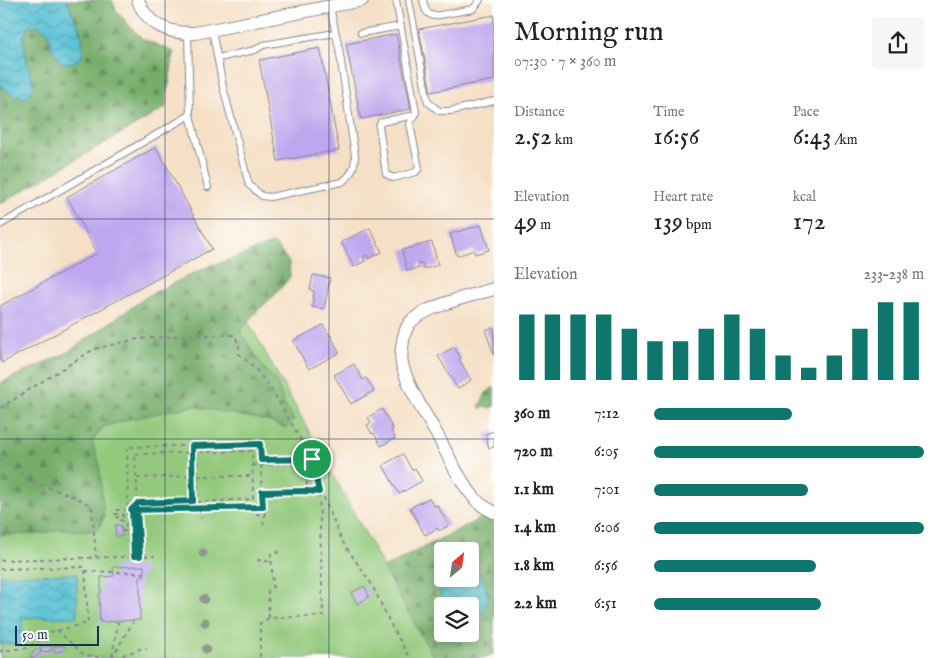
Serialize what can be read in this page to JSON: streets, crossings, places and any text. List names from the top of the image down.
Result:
{
  "scale_bar": "50 m",
  "north": "top right",
  "page": {
    "heading": ["Morning run", "07:30 · 7 × 360 m"],
    "stats": [
      ["Distance", "2.52 km"],
      ["Time", "16:56"],
      ["Pace", "6:43 /km"],
      ["Elevation", "49 m"],
      ["Heart rate", "139 bpm"],
      ["kcal", "172"]
    ],
    "chart": ["Elevation", "233–238 m"],
    "list": [
      {
        "name": "360 m",
        "note": "7:12"
      },
      {
        "name": "720 m",
        "note": "6:05"
      },
      {
        "name": "1.1 km",
        "note": "7:01"
      },
      {
        "name": "1.4 km",
        "note": "6:06"
      },
      {
        "name": "1.8 km",
        "note": "6:56"
      },
      {
        "name": "2.2 km",
        "note": "6:51"
      }
    ],
    "scale": "50 m"
  }
}
